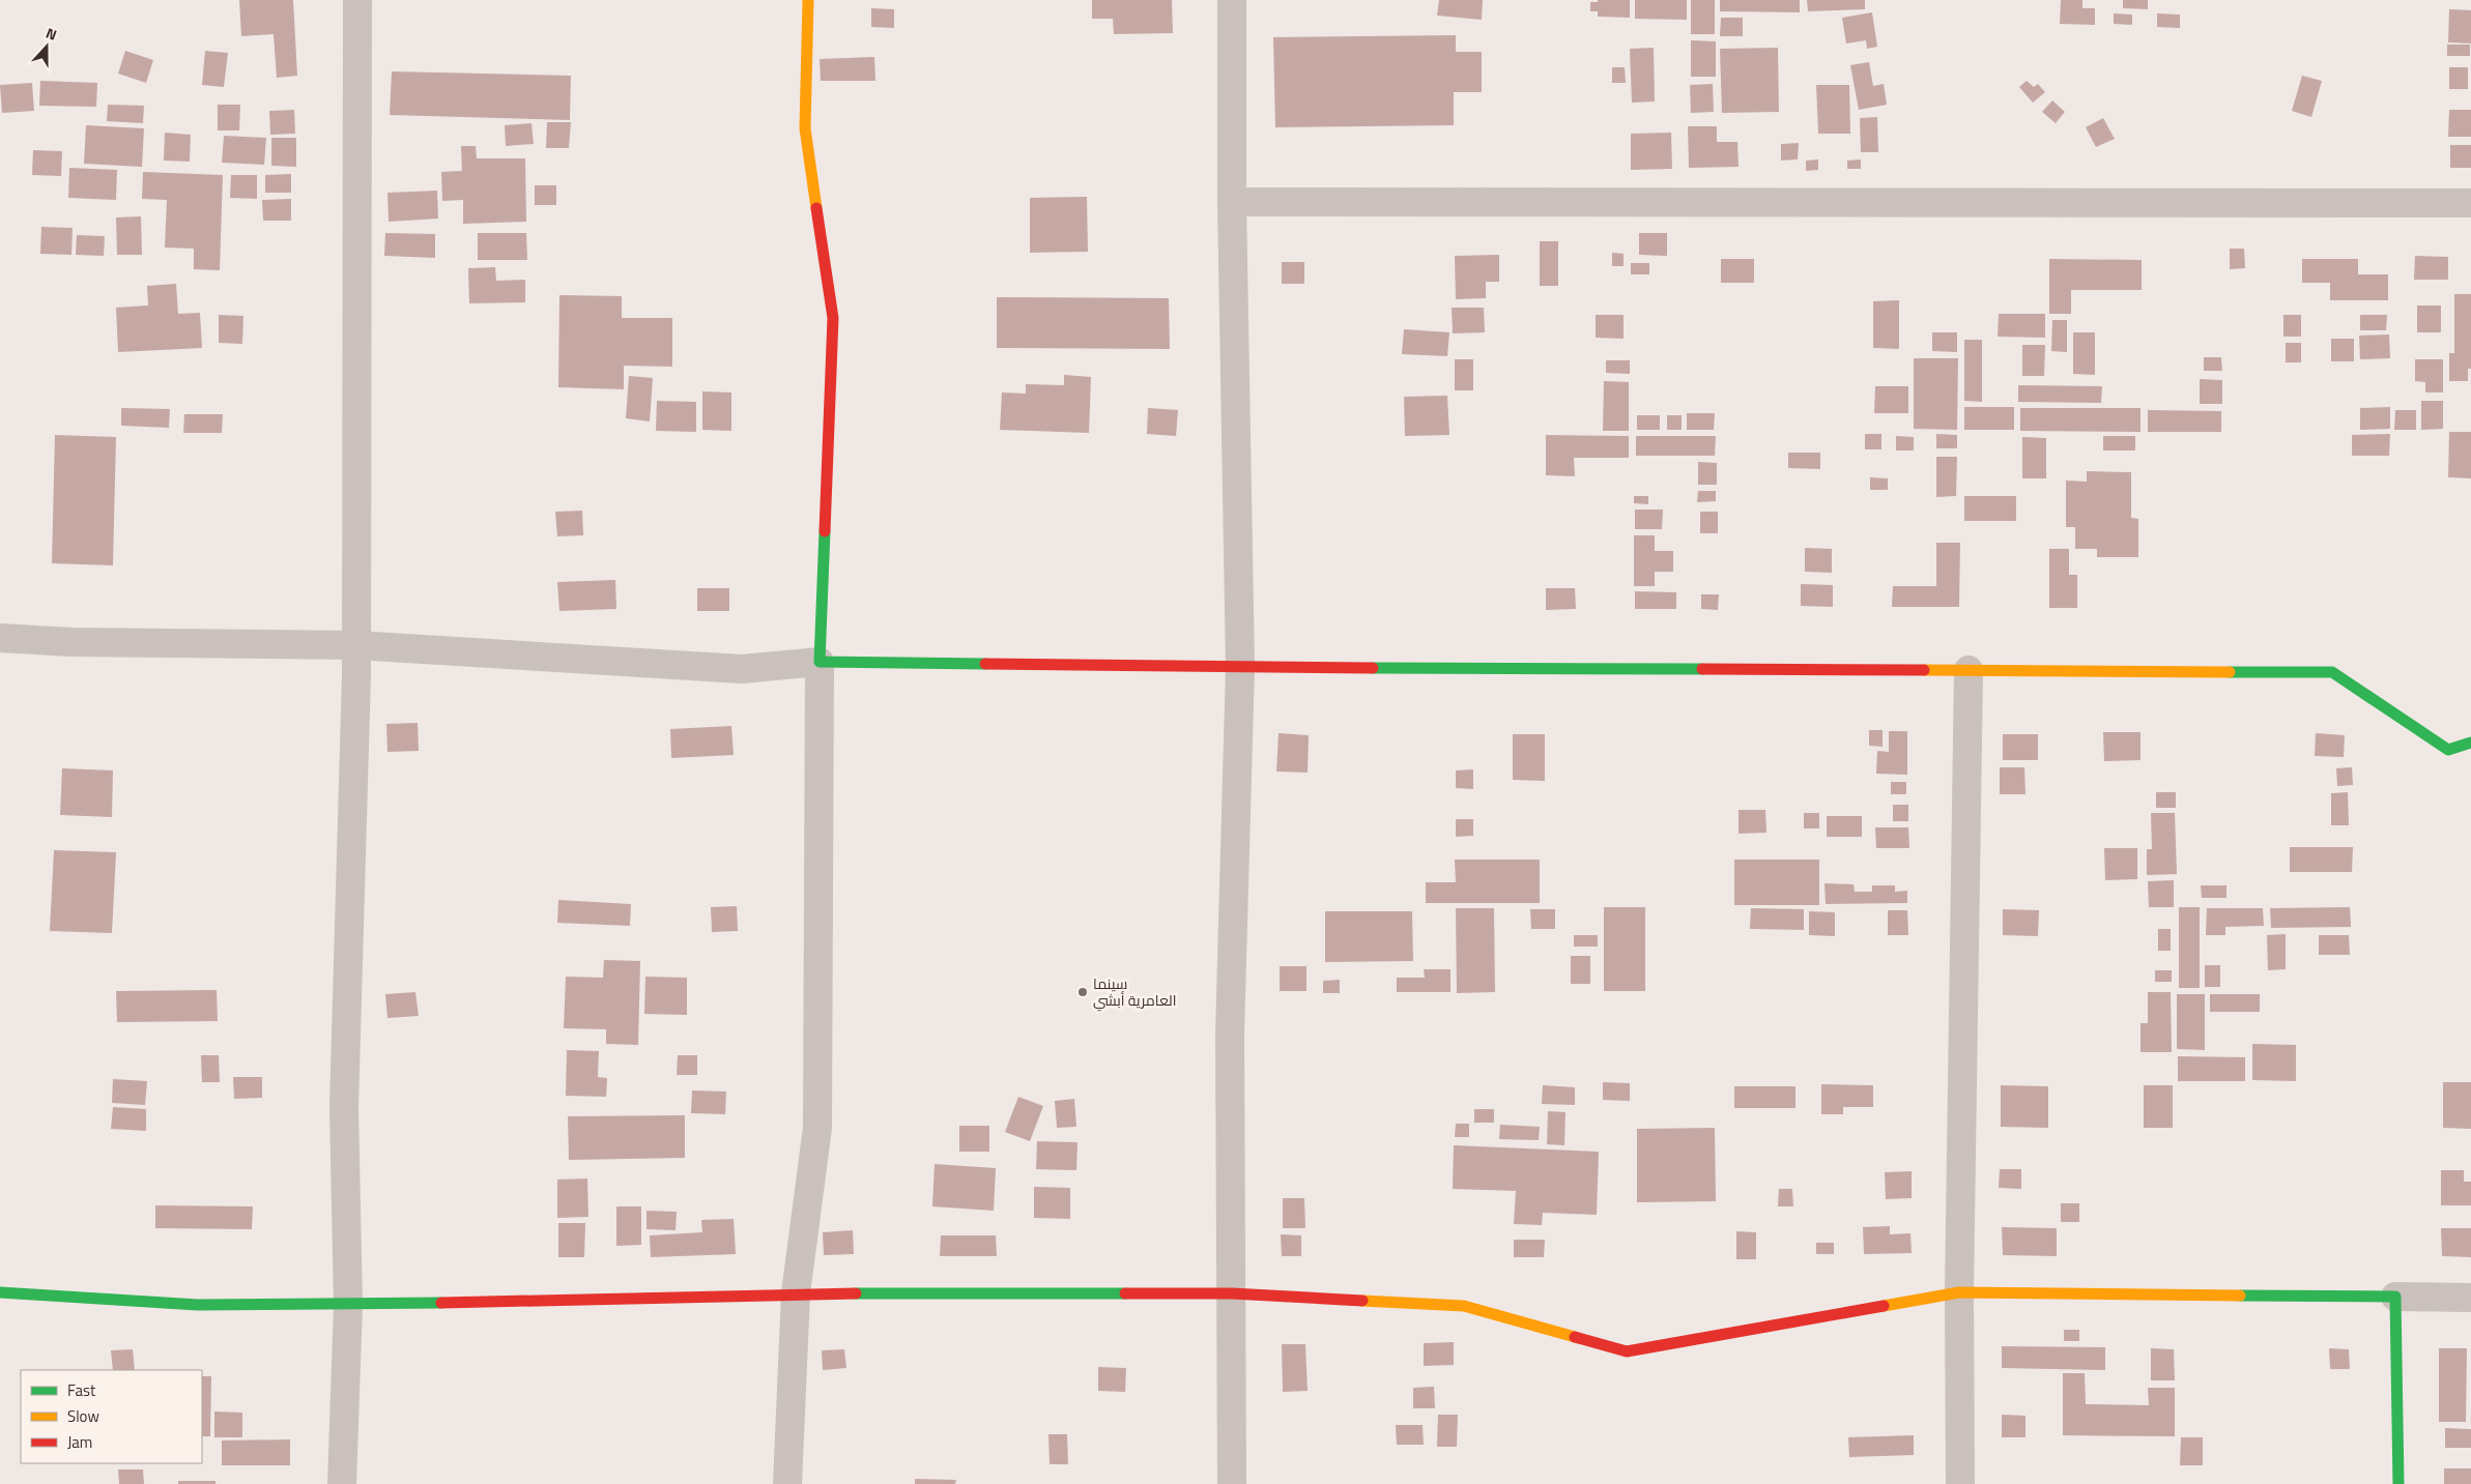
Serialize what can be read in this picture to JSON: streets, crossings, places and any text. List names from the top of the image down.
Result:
{
  "places": ["سينما العامرية أبشي"],
  "legend": ["Fast", "Slow", "Jam"],
  "north": "top"
}
